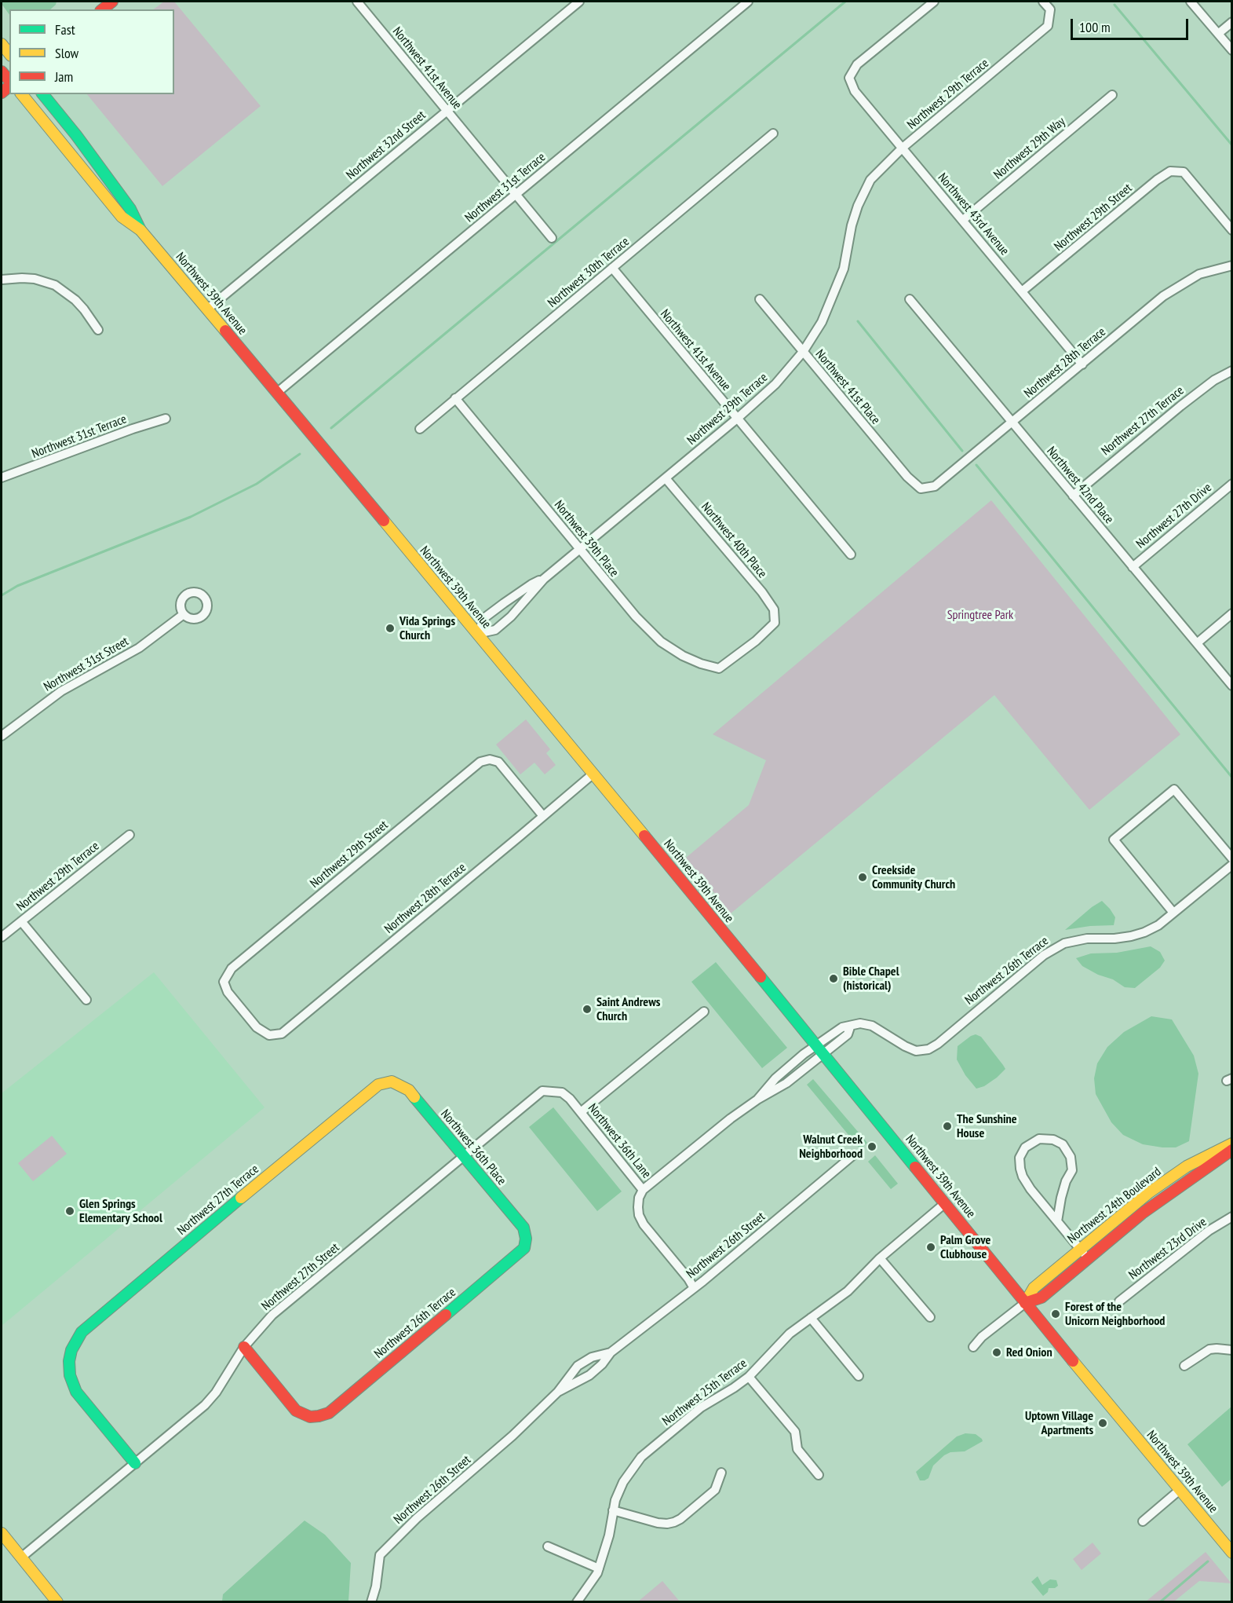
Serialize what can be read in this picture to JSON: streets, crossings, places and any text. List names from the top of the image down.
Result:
{
  "streets": {
    "main road": [
      "Northwest 39th Avenue",
      "Northwest 27th Terrace",
      "Northwest 26th Terrace",
      "Northwest 36th Place",
      "Northwest 24th Boulevard"
    ],
    "street": [
      "Northwest 41st Avenue",
      "Northwest 29th Terrace",
      "Northwest 32nd Street",
      "Northwest 29th Way",
      "Northwest 31st Terrace",
      "Northwest 43rd Avenue",
      "Northwest 29th Street",
      "Northwest 30th Terrace",
      "Northwest 28th Terrace",
      "Northwest 41st Place",
      "Northwest 42nd Place",
      "Northwest 27th Drive",
      "Northwest 39th Place",
      "Northwest 40th Place",
      "Northwest 31st Street",
      "Northwest 36th Lane",
      "Northwest 26th Street",
      "Northwest 23rd Drive",
      "Northwest 27th Street",
      "Northwest 25th Terrace"
    ]
  },
  "crossings": [
    ["Northwest 41st Avenue", "Northwest 29th Terrace"],
    ["Northwest 41st Avenue", "Northwest 32nd Street"],
    ["Northwest 41st Avenue", "Northwest 31st Terrace"],
    ["Northwest 41st Avenue", "Northwest 30th Terrace"],
    ["Northwest 29th Terrace", "Northwest 43rd Avenue"],
    ["Northwest 29th Terrace", "Northwest 39th Avenue"],
    ["Northwest 29th Terrace", "Northwest 41st Place"],
    ["Northwest 29th Terrace", "Northwest 39th Place"],
    ["Northwest 29th Terrace", "Northwest 40th Place"],
    ["Northwest 32nd Street", "Northwest 39th Avenue"],
    ["Northwest 29th Way", "Northwest 43rd Avenue"],
    ["Northwest 31st Terrace", "Northwest 39th Avenue"],
    ["Northwest 43rd Avenue", "Northwest 29th Street"],
    ["Northwest 43rd Avenue", "Northwest 28th Terrace"],
    ["Northwest 29th Street", "Northwest 28th Terrace"],
    ["Northwest 30th Terrace", "Northwest 39th Place"],
    ["Northwest 39th Avenue", "Northwest 28th Terrace"],
    ["Northwest 39th Avenue", "Northwest 26th Terrace"],
    ["Northwest 39th Avenue", "Northwest 24th Boulevard"],
    ["Northwest 39th Avenue", "Northwest 25th Terrace"],
    ["Northwest 28th Terrace", "Northwest 41st Place"],
    ["Northwest 28th Terrace", "Northwest 42nd Place"],
    ["Northwest 27th Terrace", "Northwest 42nd Place"],
    ["Northwest 27th Terrace", "Northwest 36th Place"],
    ["Northwest 27th Terrace", "Northwest 27th Street"],
    ["Northwest 42nd Place", "Northwest 27th Drive"],
    ["Northwest 39th Place", "Northwest 40th Place"],
    ["Northwest 26th Terrace", "Northwest 36th Lane"],
    ["Northwest 26th Terrace", "Northwest 36th Place"],
    ["Northwest 26th Terrace", "Northwest 27th Street"],
    ["Northwest 36th Lane", "Northwest 26th Street"],
    ["Northwest 36th Lane", "Northwest 27th Street"],
    ["Northwest 36th Place", "Northwest 27th Street"]
  ],
  "parks": ["Springtree Park"],
  "places": [
    "Vida Springs Church",
    "Creekside Community Church",
    "Bible Chapel (historical)",
    "Saint Andrews Church",
    "The Sunshine House",
    "Walnut Creek Neighborhood",
    "Glen Springs Elementary School",
    "Palm Grove Clubhouse",
    "Forest of the Unicorn Neighborhood",
    "Red Onion",
    "Uptown Village Apartments"
  ],
  "legend": ["Fast", "Slow", "Jam"],
  "scale_bar": "100 m"
}
